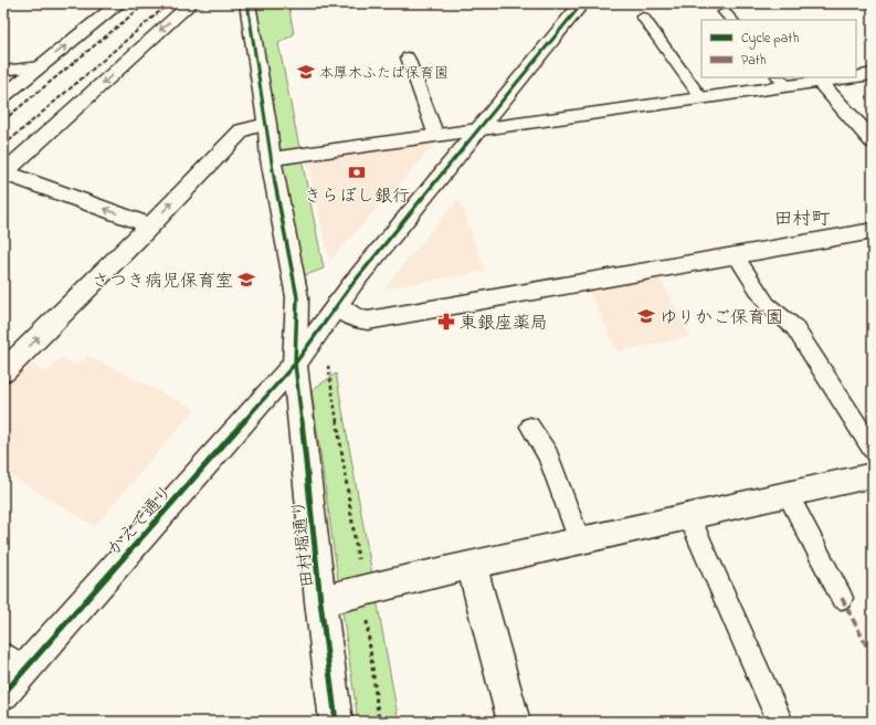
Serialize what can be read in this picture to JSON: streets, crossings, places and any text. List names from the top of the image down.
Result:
{
  "streets": {
    "street": ["かえで通り", "田村堀通り"]
  },
  "crossings": [
    ["かえで通り", "田村堀通り"]
  ],
  "districts": ["田村町"],
  "places": {
    "school or university": ["本厚木ふたば保育園", "さつき病児保育室", "ゆりかご保育園"],
    "bank": ["きらぼし銀行"],
    "pharmacy": ["東銀座薬局"]
  },
  "legend": ["Cycle path", "Path"]
}
